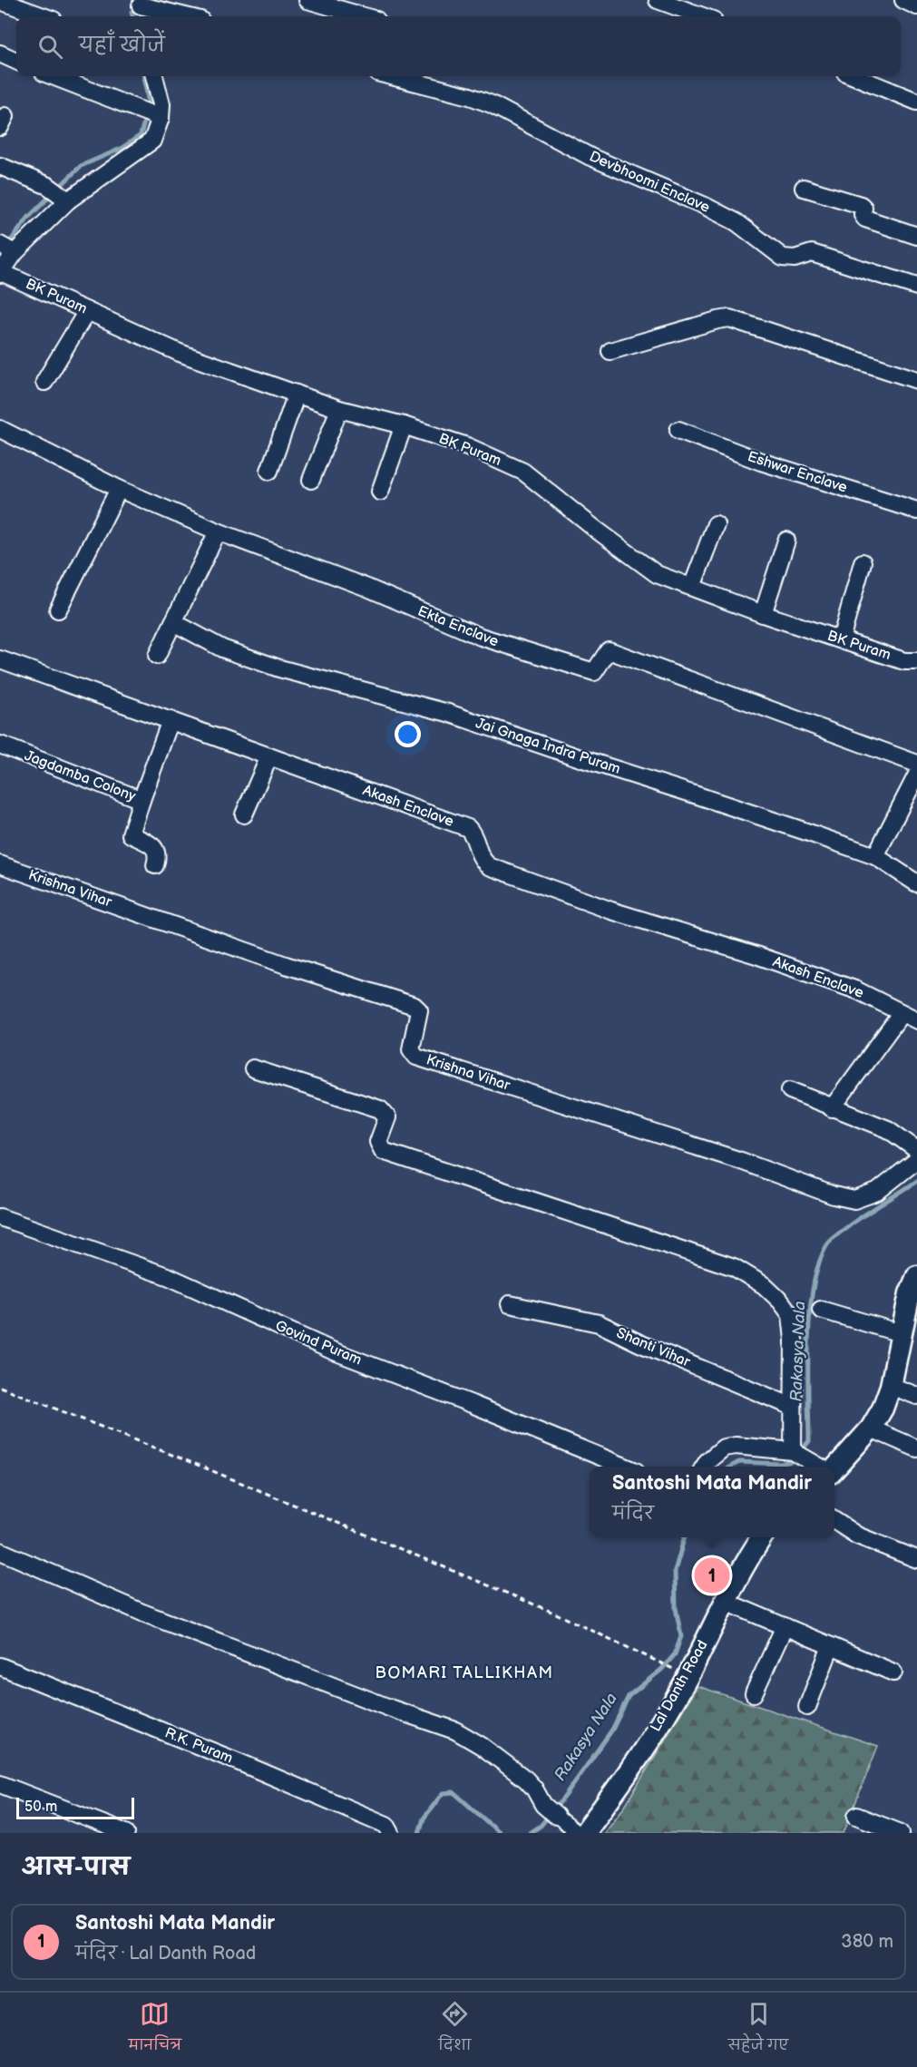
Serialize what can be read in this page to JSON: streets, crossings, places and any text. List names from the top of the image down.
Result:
{
  "streets": {
    "street": [
      "Devbhoomi Enclave",
      "BK Puram",
      "Eshwar Enclave",
      "Ekta Enclave",
      "Jai Gnaga Indra Puram",
      "Jagdamba Colony",
      "Akash Enclave",
      "Krishna Vihar",
      "Govind Puram",
      "Shanti Vihar",
      "Lal Danth Road",
      "R.K. Puram"
    ]
  },
  "crossings": [
    ["Jagdamba Colony", "Akash Enclave"]
  ],
  "districts": ["BOMARI TALLIKHAM"],
  "water": ["Rakasya Nala"],
  "scale_bar": "50 m",
  "page": {
    "search": "यहाँ खोजें",
    "popup": ["Santoshi Mata Mandir", "मंदिर"],
    "pins": "1",
    "scale": "50 m",
    "heading": "आस-पास",
    "list": [
      {
        "mark": "1",
        "name": "Santoshi Mata Mandir",
        "note": "मंदिर · Lal Danth Road",
        "value": "380 m"
      }
    ],
    "nav": ["मानचित्र", "दिशा", "सहेजे गए"]
  }
}
